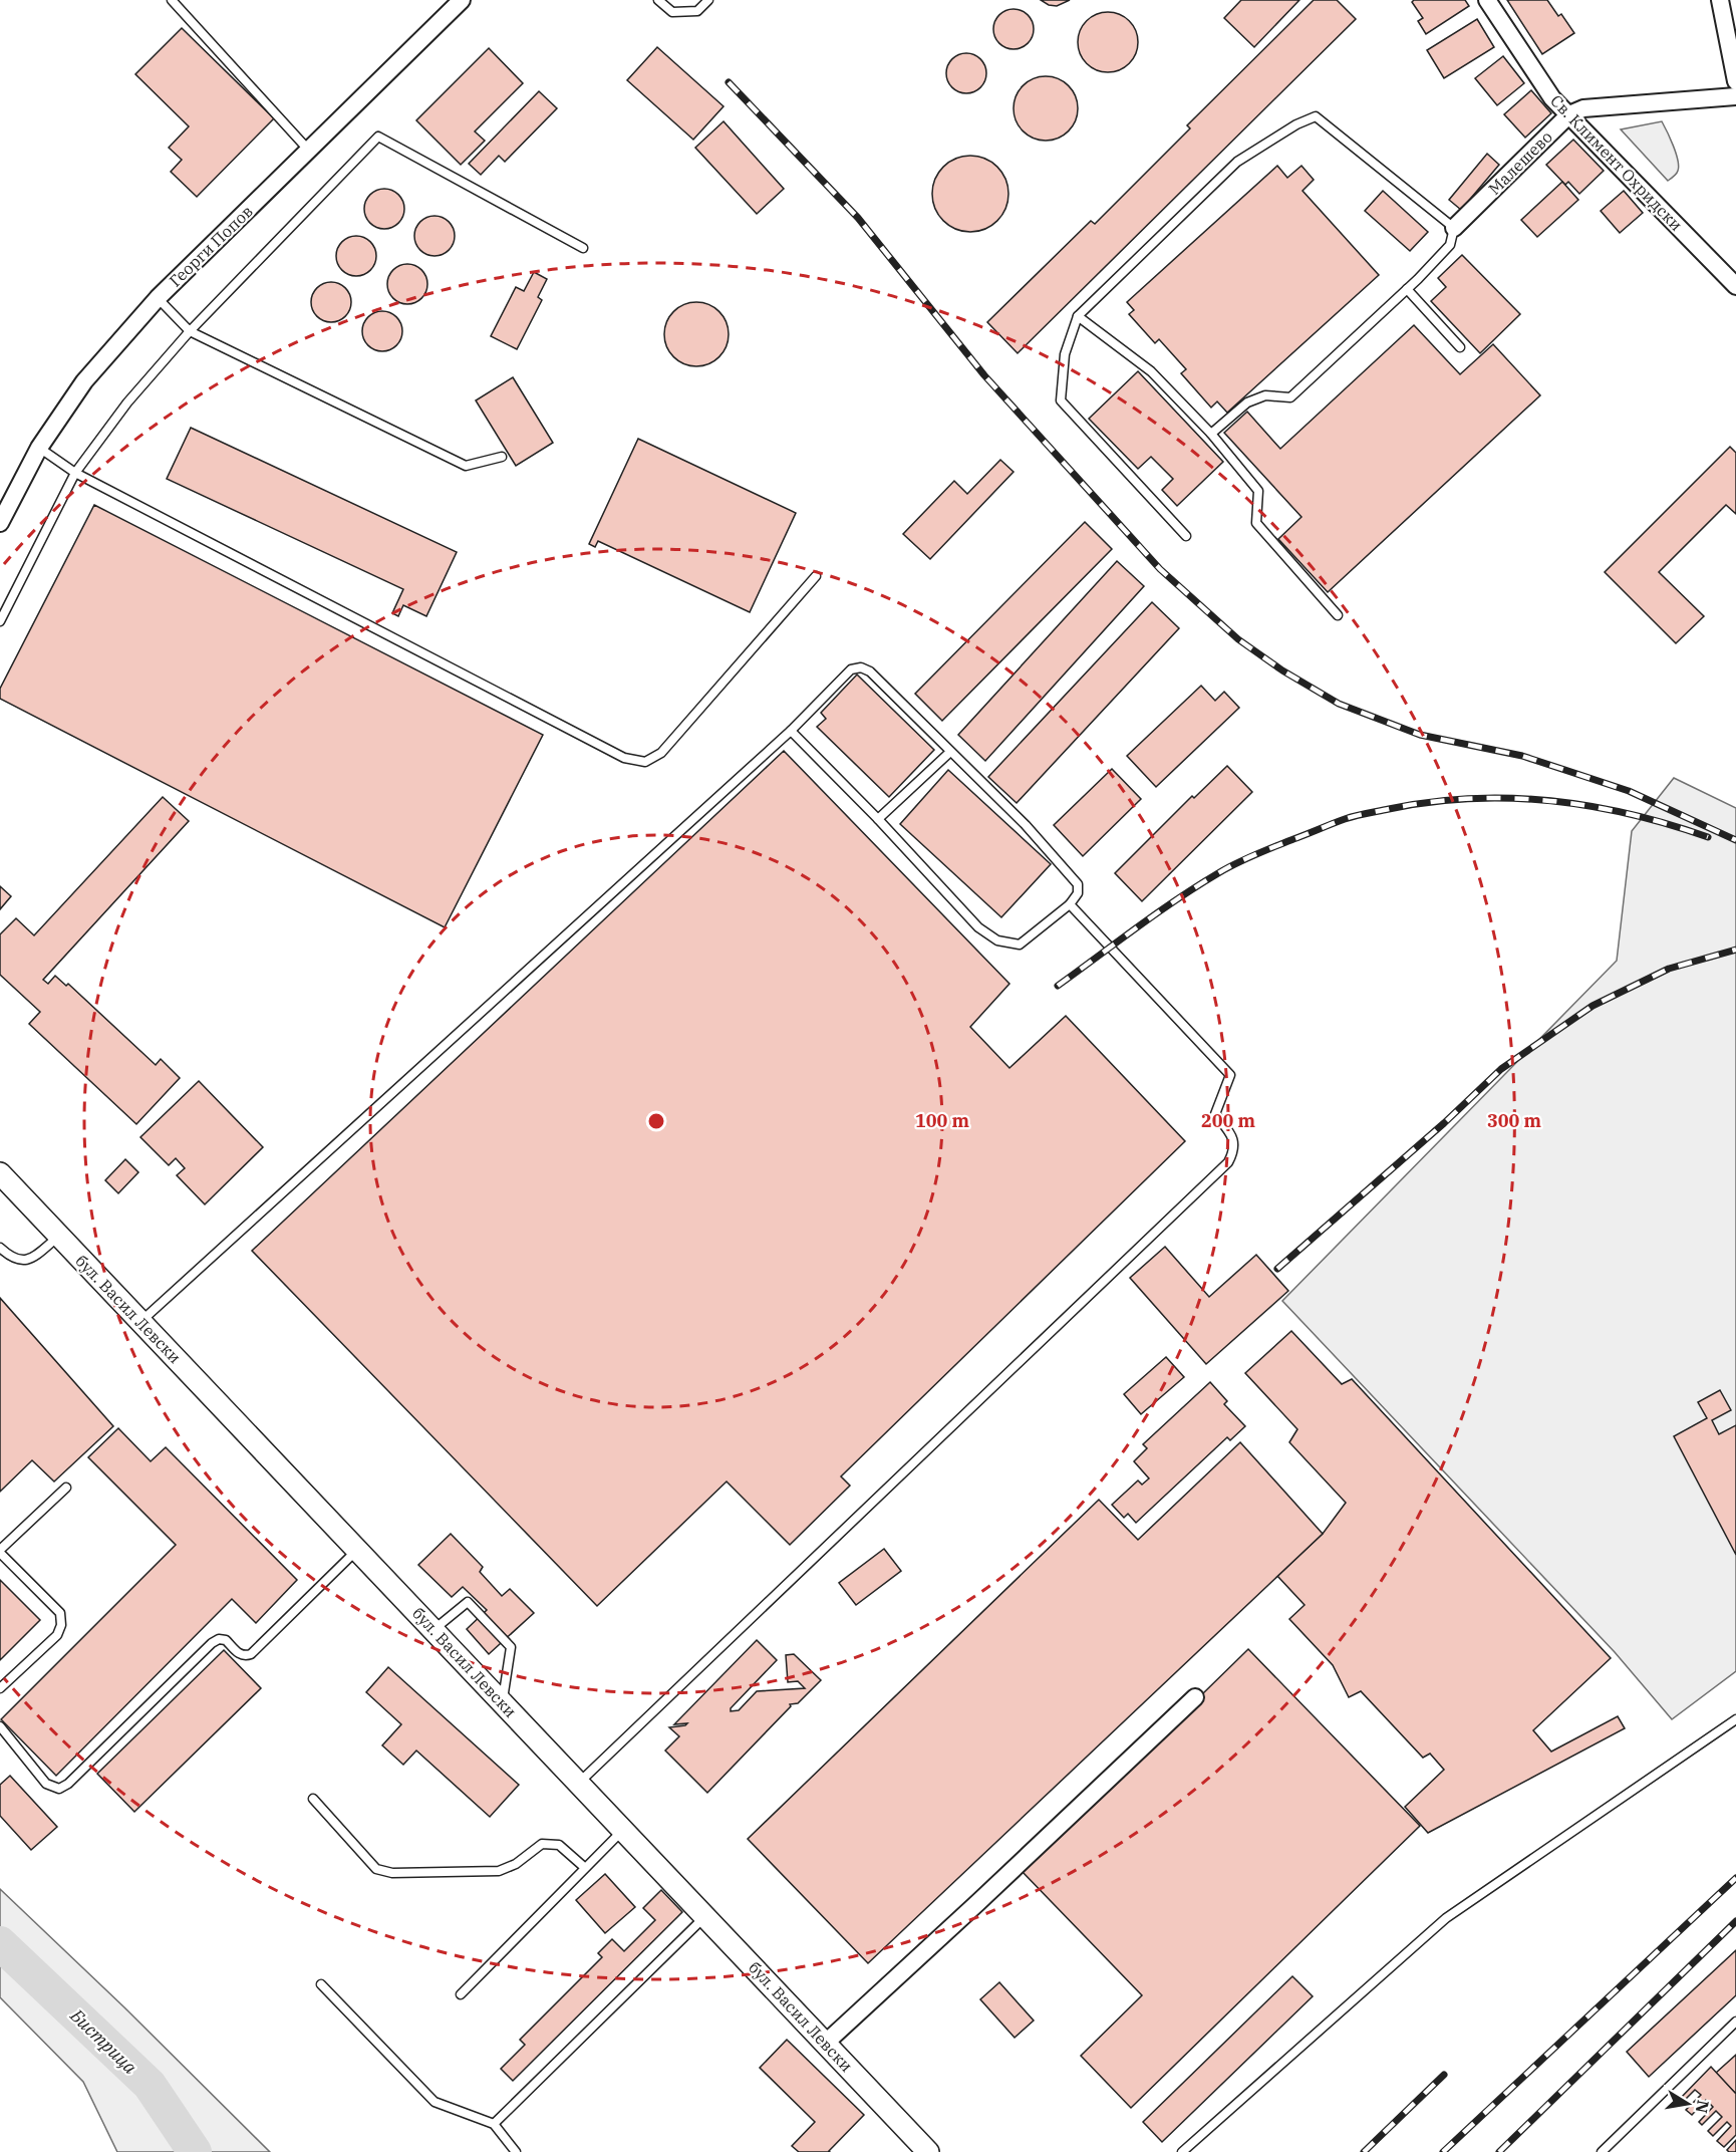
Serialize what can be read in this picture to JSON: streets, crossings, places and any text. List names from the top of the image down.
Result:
{
  "streets": {
    "street": [
      "Малешево",
      "Св. Климент Охридски",
      "Георги Попов",
      "бул. Васил Левски"
    ]
  },
  "crossings": [
    ["Малешево", "Св. Климент Охридски"]
  ],
  "water": ["Бистрица"],
  "north": "right",
  "rings": ["100 m", "200 m", "300 m"]
}
